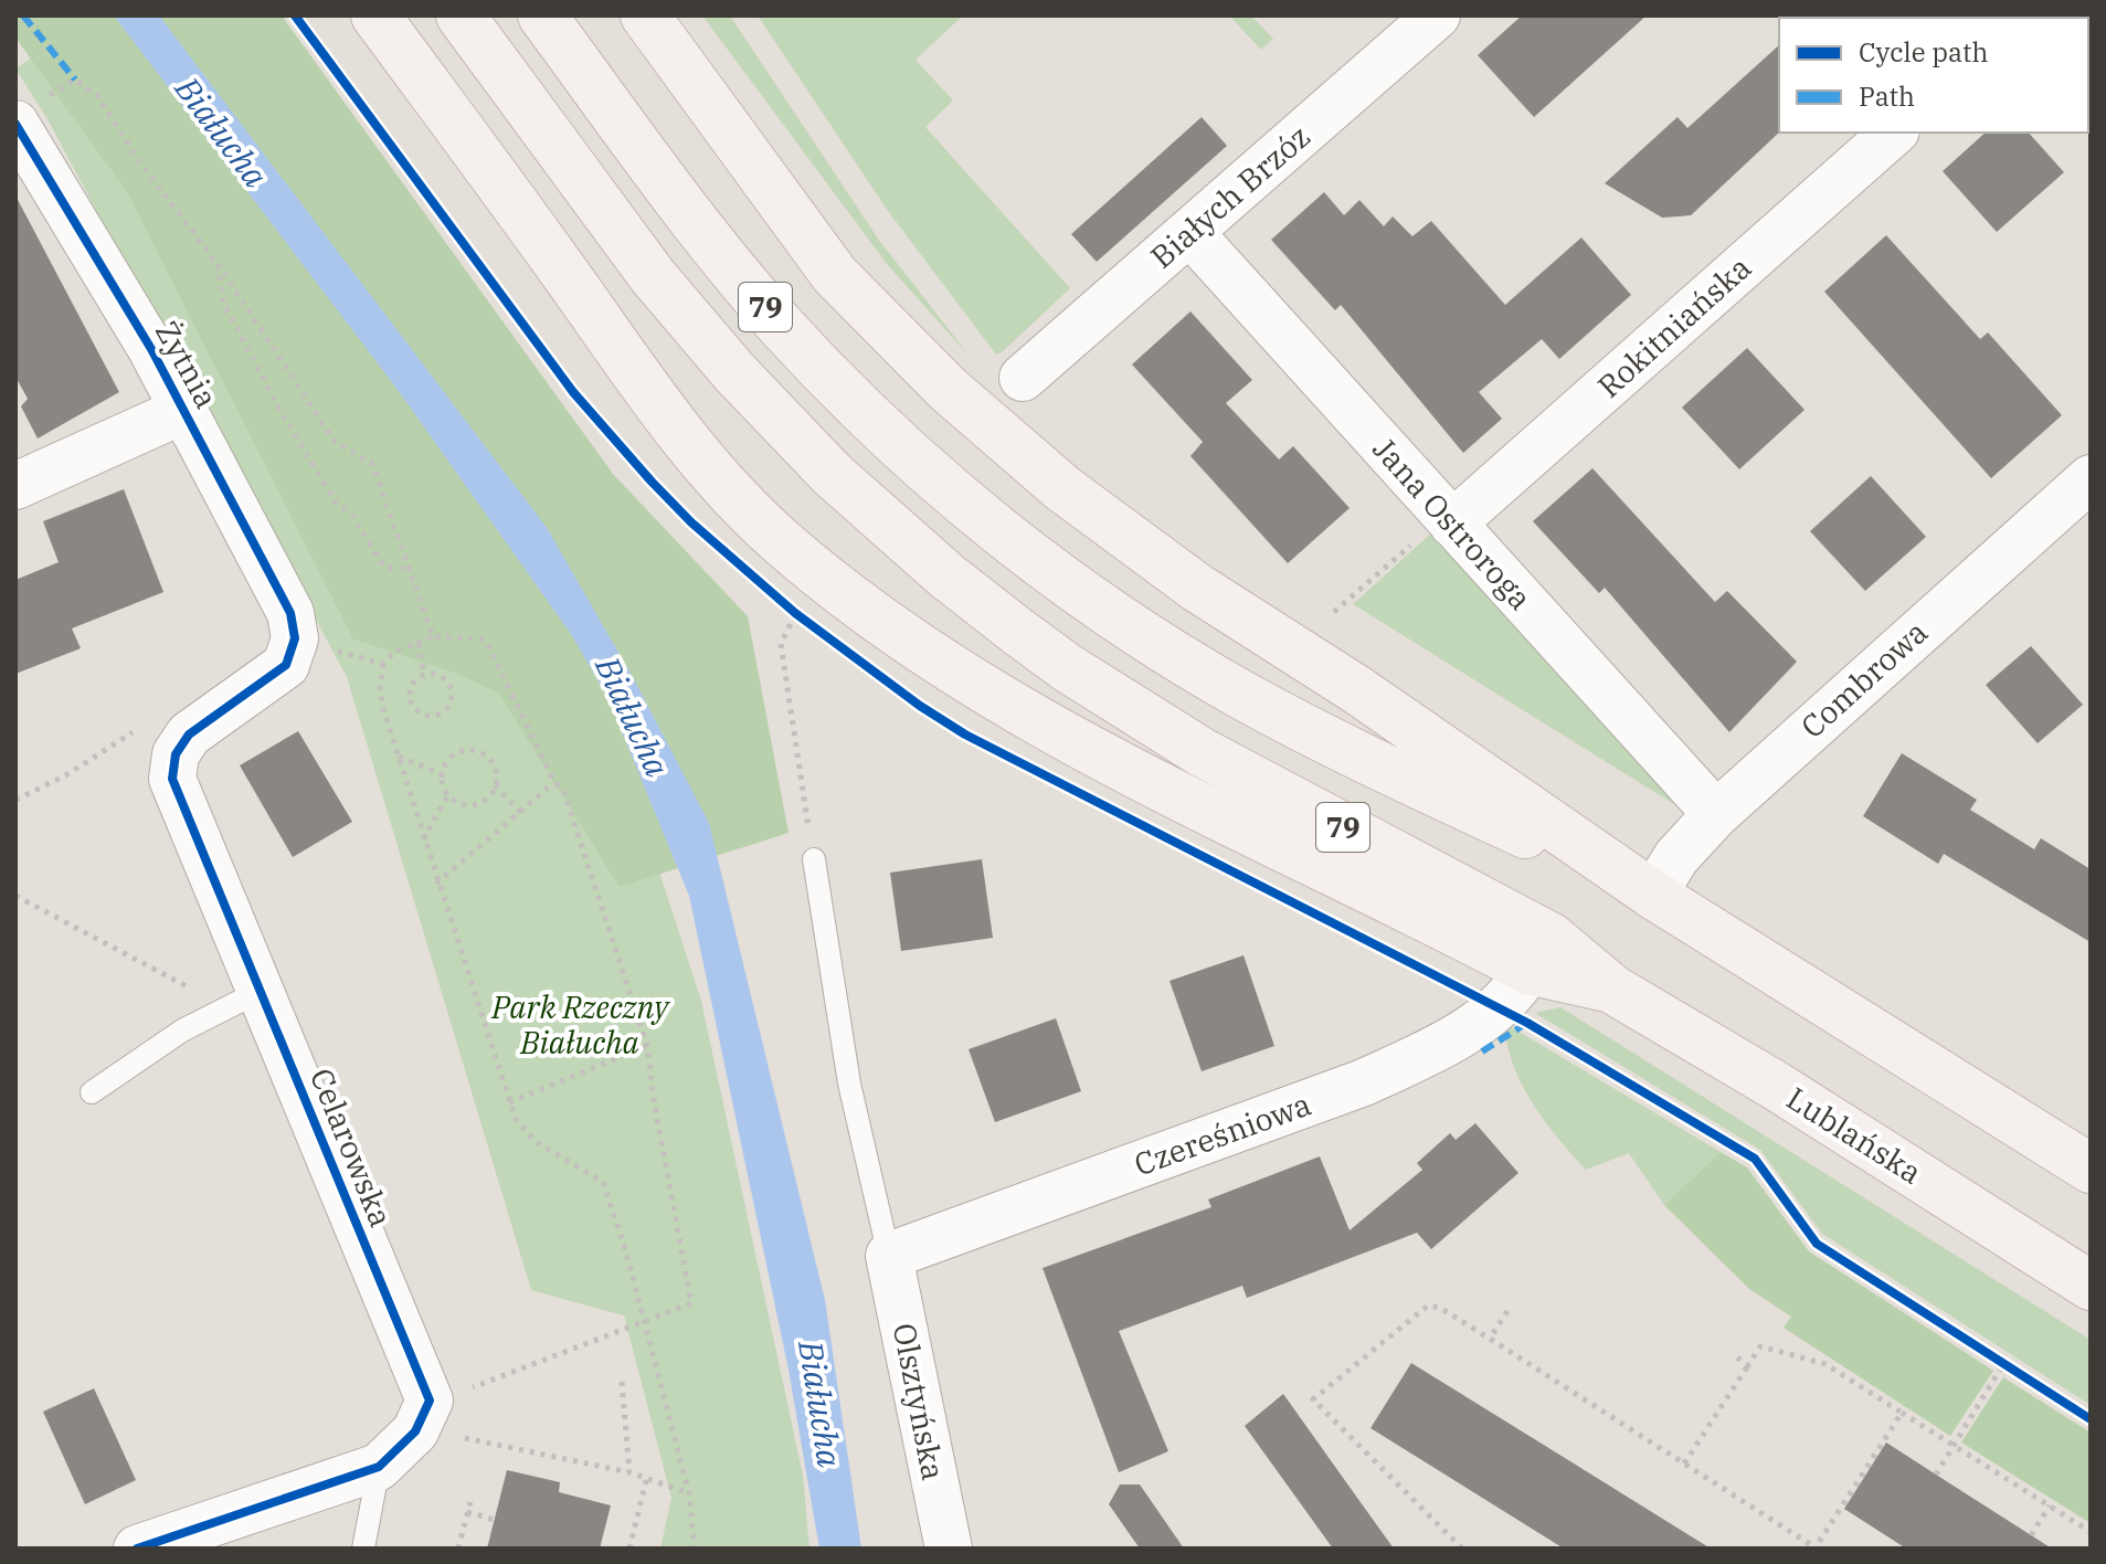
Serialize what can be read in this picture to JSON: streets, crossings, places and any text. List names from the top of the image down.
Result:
{
  "streets": {
    "main road": ["79", "Lublańska"],
    "street": [
      "Białych Brzóz",
      "Rokitniańska",
      "Żytnia",
      "Jana Ostroroga",
      "Combrowa",
      "Czereśniowa",
      "Celarowska",
      "Olsztyńska"
    ]
  },
  "crossings": [
    ["Białych Brzóz", "Jana Ostroroga"],
    ["79", "Combrowa"],
    ["79", "Lublańska"],
    ["Rokitniańska", "Jana Ostroroga"],
    ["Żytnia", "Celarowska"],
    ["Jana Ostroroga", "Combrowa"],
    ["Czereśniowa", "Olsztyńska"]
  ],
  "water": ["Białucha"],
  "parks": ["Park Rzeczny Białucha"],
  "legend": ["Cycle path", "Path"]
}
